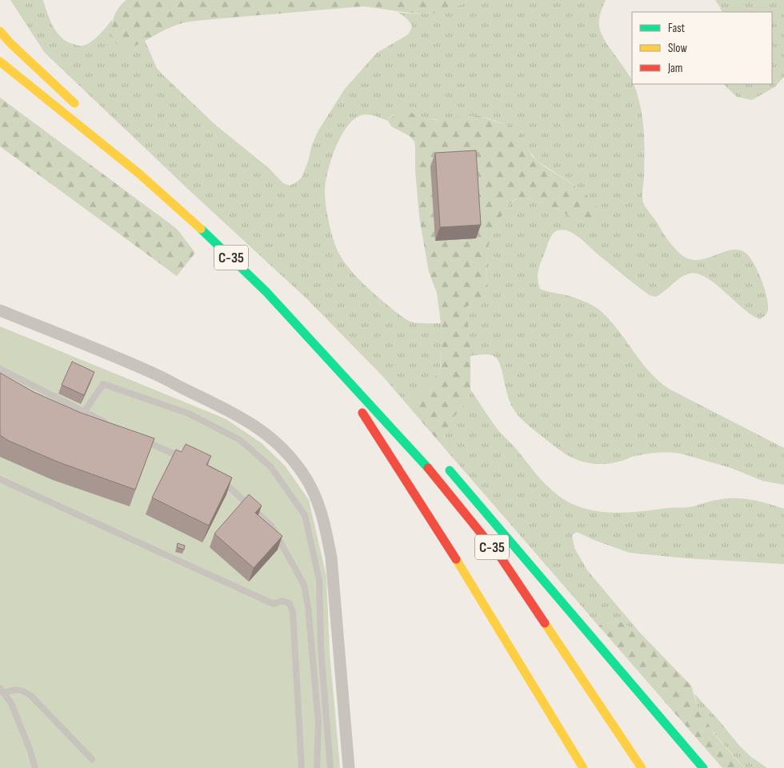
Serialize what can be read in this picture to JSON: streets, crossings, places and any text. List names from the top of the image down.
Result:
{
  "streets": {
    "highway": ["C-35"]
  },
  "legend": ["Fast", "Slow", "Jam"]
}
